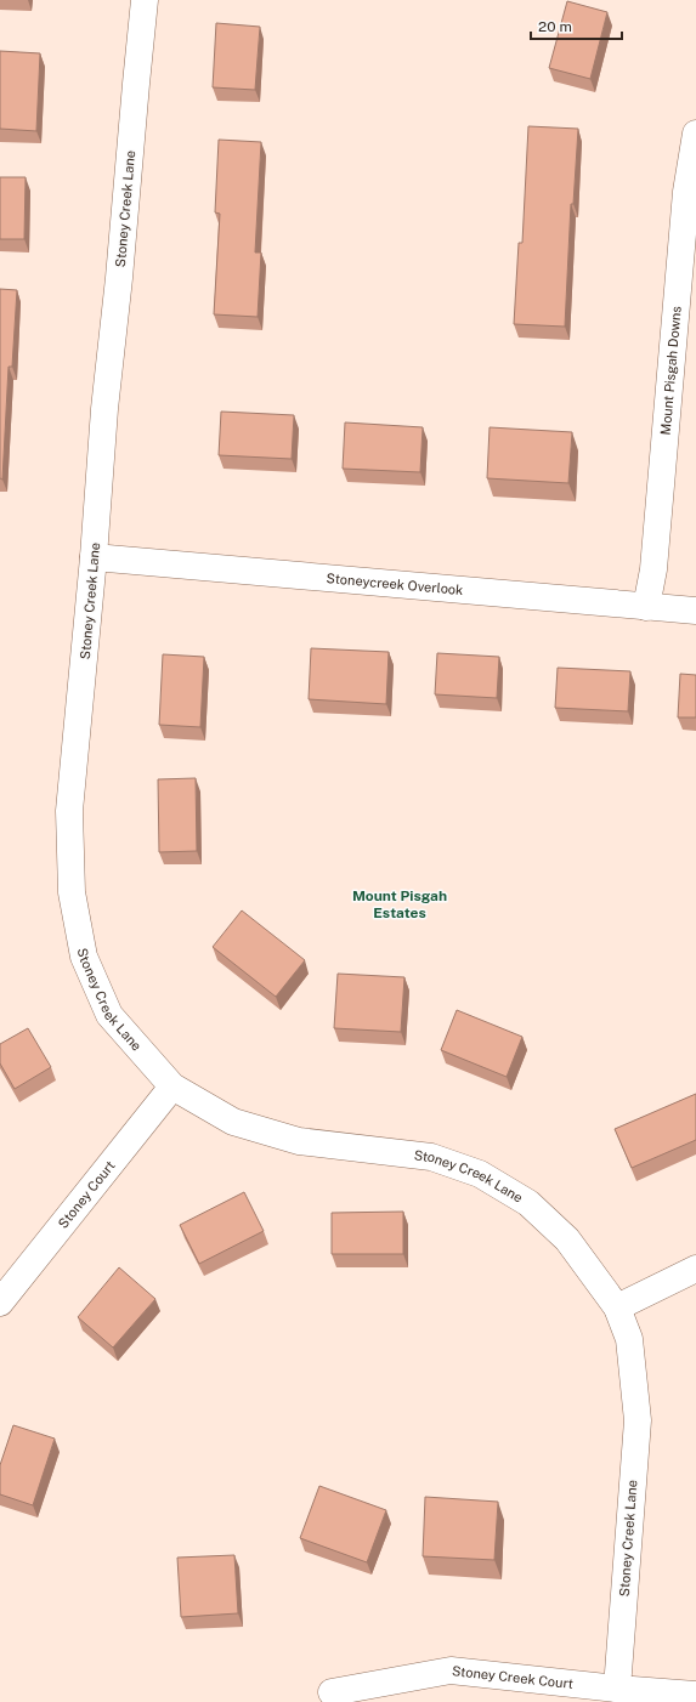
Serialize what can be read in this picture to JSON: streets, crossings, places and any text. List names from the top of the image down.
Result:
{
  "streets": {
    "street": [
      "Stoney Creek Lane",
      "Mount Pisgah Downs",
      "Stoneycreek Overlook",
      "Stoney Court",
      "Stoney Creek Court"
    ]
  },
  "crossings": [
    ["Stoney Creek Lane", "Stoneycreek Overlook"],
    ["Stoney Creek Lane", "Stoney Court"],
    ["Stoney Creek Lane", "Stoney Creek Court"],
    ["Mount Pisgah Downs", "Stoneycreek Overlook"]
  ],
  "districts": ["Mount Pisgah Estates"],
  "scale_bar": "20 m"
}
